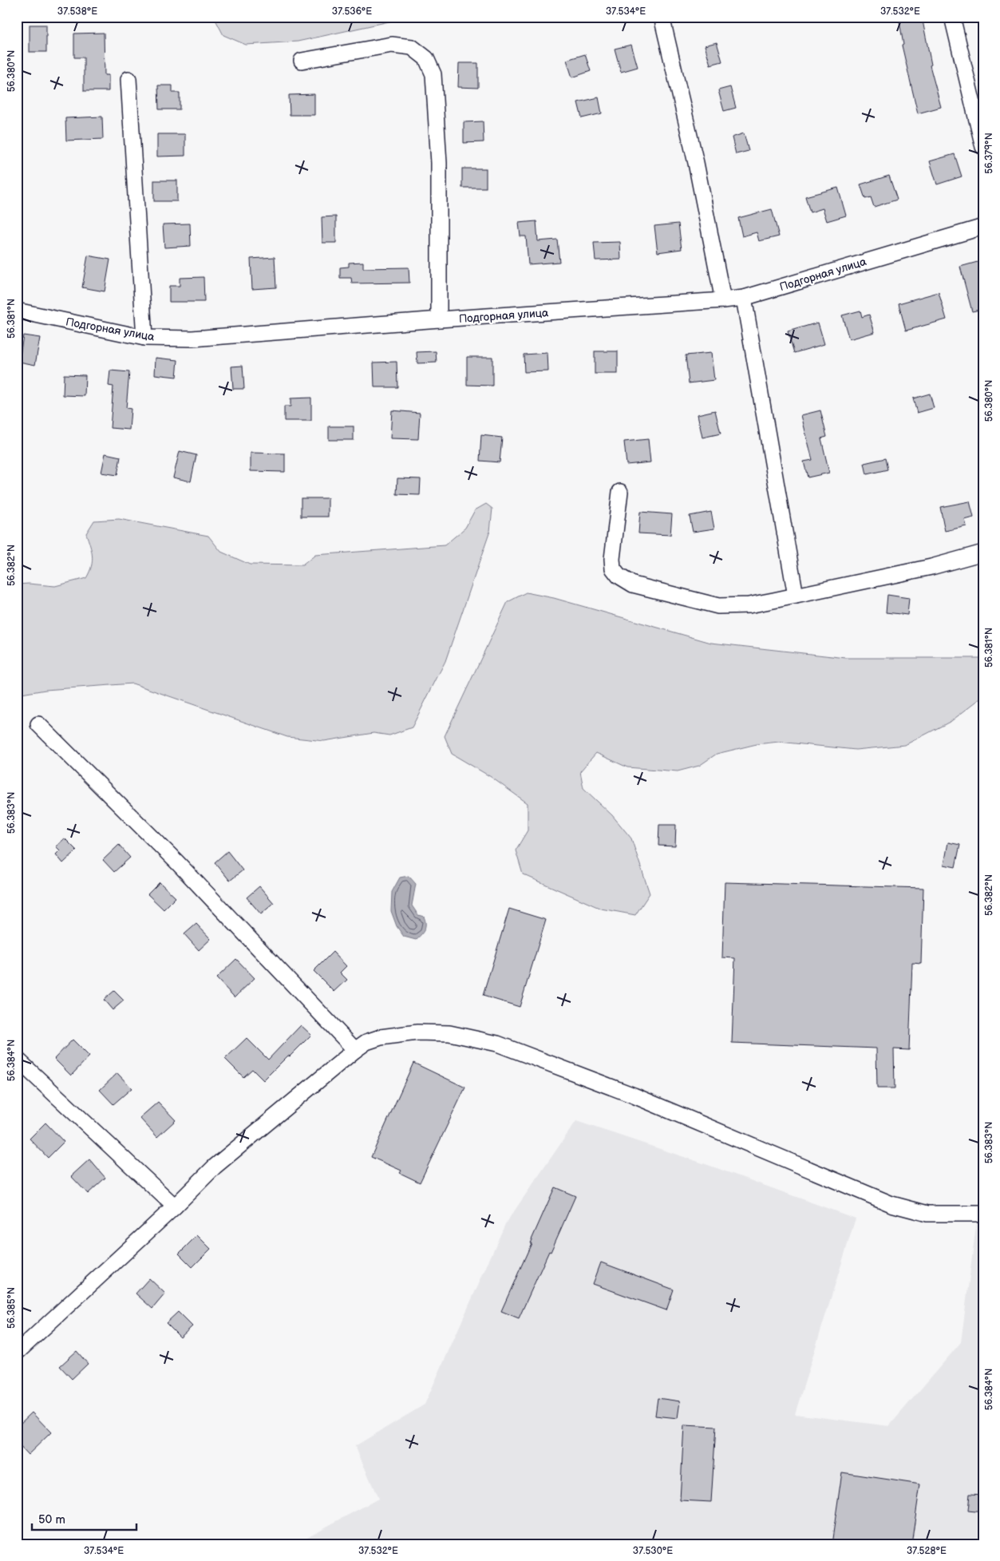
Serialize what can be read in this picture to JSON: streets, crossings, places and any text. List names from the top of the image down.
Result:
{
  "streets": {
    "street": ["Подгорная улица"]
  },
  "scale_bar": "50 m",
  "coordinates": [
    "37.538°E",
    "37.536°E",
    "37.534°E",
    "37.532°E",
    "56.380°N",
    "56.379°N",
    "56.381°N",
    "56.382°N",
    "56.383°N",
    "56.384°N",
    "56.385°N",
    "37.530°E",
    "37.528°E"
  ]
}
